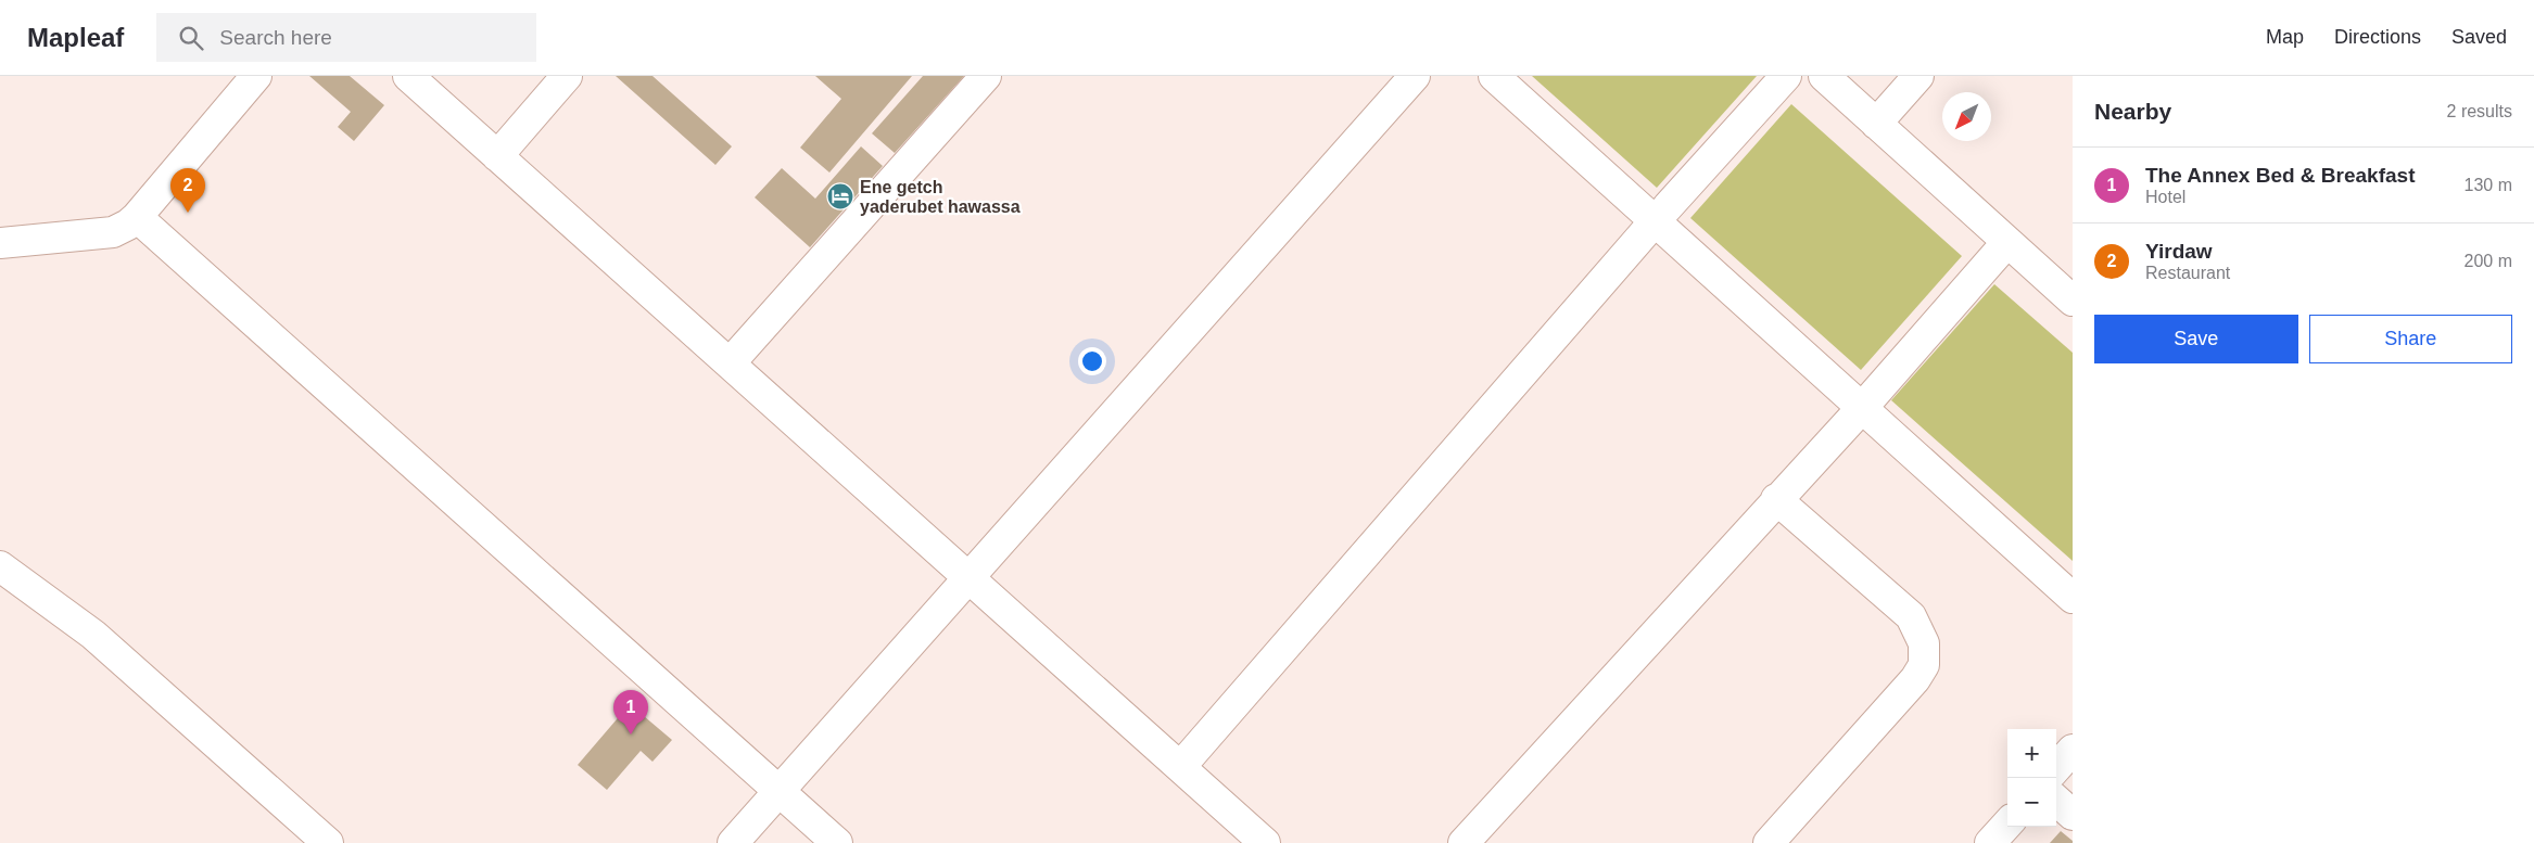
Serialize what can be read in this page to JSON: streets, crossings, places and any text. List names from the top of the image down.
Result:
{
  "places": {
    "hotel": ["Ene getch yaderubet hawassa"]
  },
  "north": "bottom left",
  "page": {
    "header": "Mapleaf",
    "search": "Search here",
    "nav": ["Map", "Directions", "Saved"],
    "heading": ["Nearby", "2 results"],
    "list": [
      {
        "mark": "1",
        "name": "The Annex Bed & Breakfast",
        "note": "Hotel",
        "value": "130 m"
      },
      {
        "mark": "2",
        "name": "Yirdaw",
        "note": "Restaurant",
        "value": "200 m"
      }
    ],
    "pins": ["2", "1"],
    "buttons": ["Save", "Share"],
    "map_buttons": ["+", "−"]
  }
}
